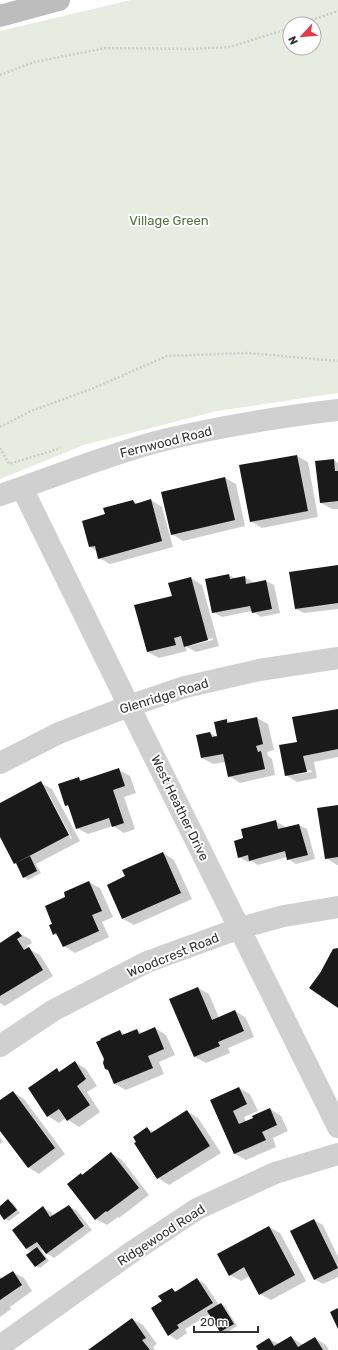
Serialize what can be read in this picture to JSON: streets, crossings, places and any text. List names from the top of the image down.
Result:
{
  "streets": {
    "street": [
      "Fernwood Road",
      "Glenridge Road",
      "West Heather Drive",
      "Woodcrest Road",
      "Ridgewood Road"
    ]
  },
  "crossings": [
    ["Fernwood Road", "West Heather Drive"],
    ["Glenridge Road", "West Heather Drive"],
    ["West Heather Drive", "Woodcrest Road"]
  ],
  "parks": ["Village Green"],
  "scale_bar": "20 m",
  "north": "bottom left"
}
